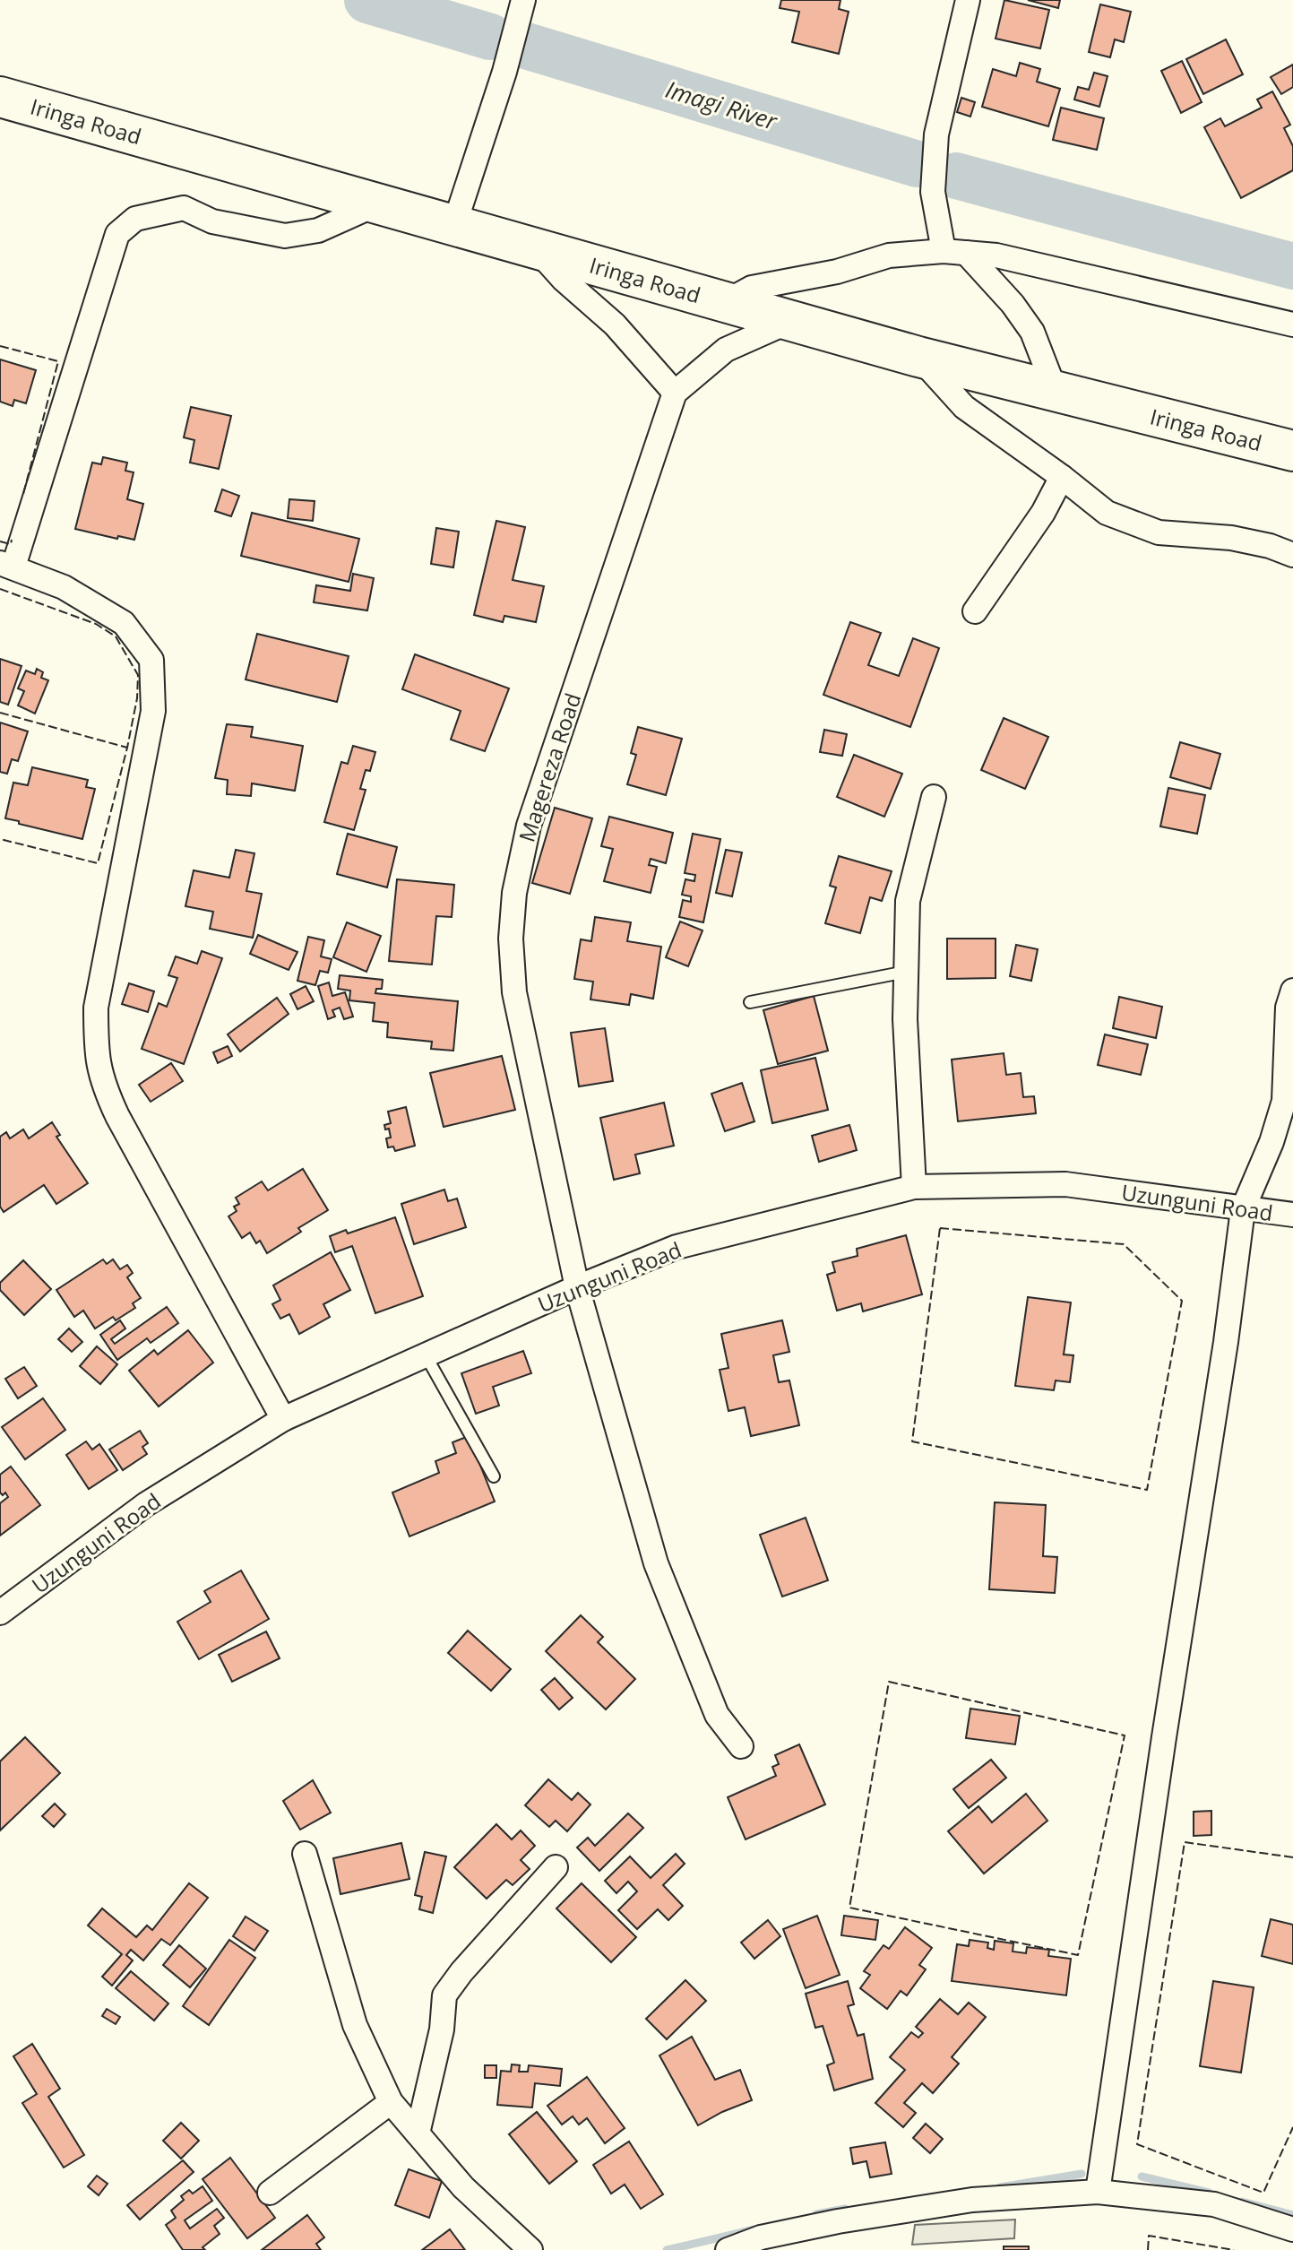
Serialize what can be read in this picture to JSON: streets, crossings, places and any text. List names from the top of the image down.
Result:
{
  "streets": {
    "highway": ["Iringa Road"],
    "street": ["Magereza Road", "Uzunguni Road"]
  },
  "crossings": [
    ["Magereza Road", "Uzunguni Road"]
  ],
  "water": ["Imagi River"]
}
